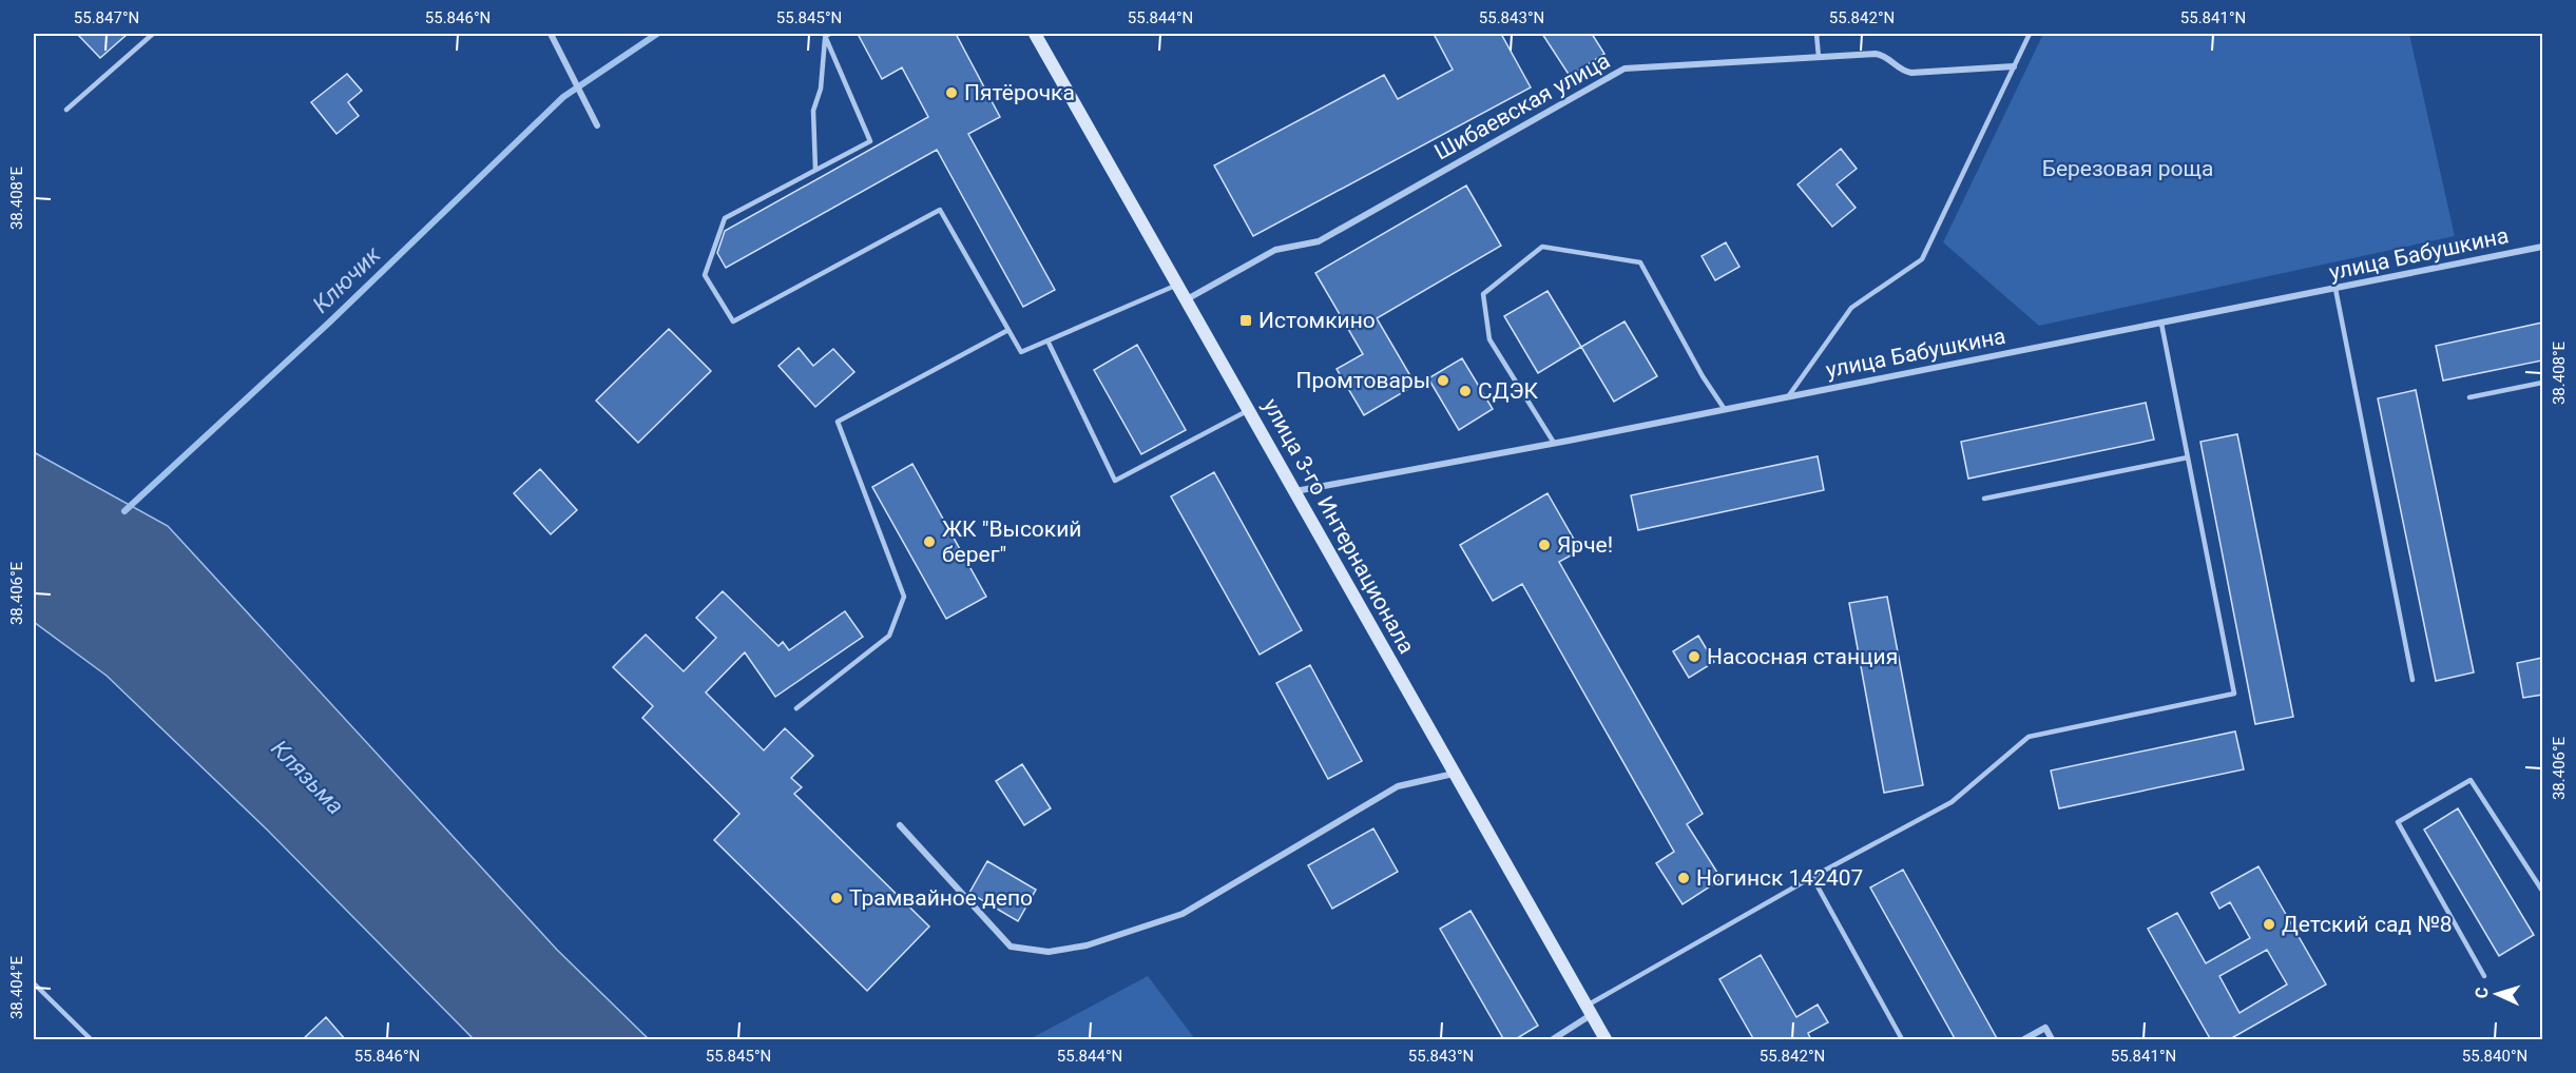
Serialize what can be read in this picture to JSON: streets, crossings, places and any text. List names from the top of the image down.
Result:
{
  "streets": {
    "main road": ["улица 3-го Интернационала"],
    "street": ["Шибаевская улица", "улица Бабушкина"]
  },
  "crossings": [
    ["Шибаевская улица", "улица 3-го Интернационала"],
    ["улица Бабушкина", "улица 3-го Интернационала"]
  ],
  "water": ["Ключик", "Клязьма"],
  "parks": ["Березовая роща"],
  "places": {
    "other": [
      "Пятёрочка",
      "Промтовары",
      "СДЭК",
      "ЖК \"Высокий берег\"",
      "Ярче!",
      "Насосная станция",
      "Ногинск 142407",
      "Трамвайное депо",
      "Детский сад №8"
    ],
    "transit": ["Истомкино"]
  },
  "north": "left",
  "coordinates": [
    "55.847°N",
    "55.846°N",
    "55.845°N",
    "55.844°N",
    "55.843°N",
    "55.842°N",
    "55.841°N",
    "38.408°E",
    "38.406°E",
    "38.404°E",
    "55.840°N"
  ]
}
